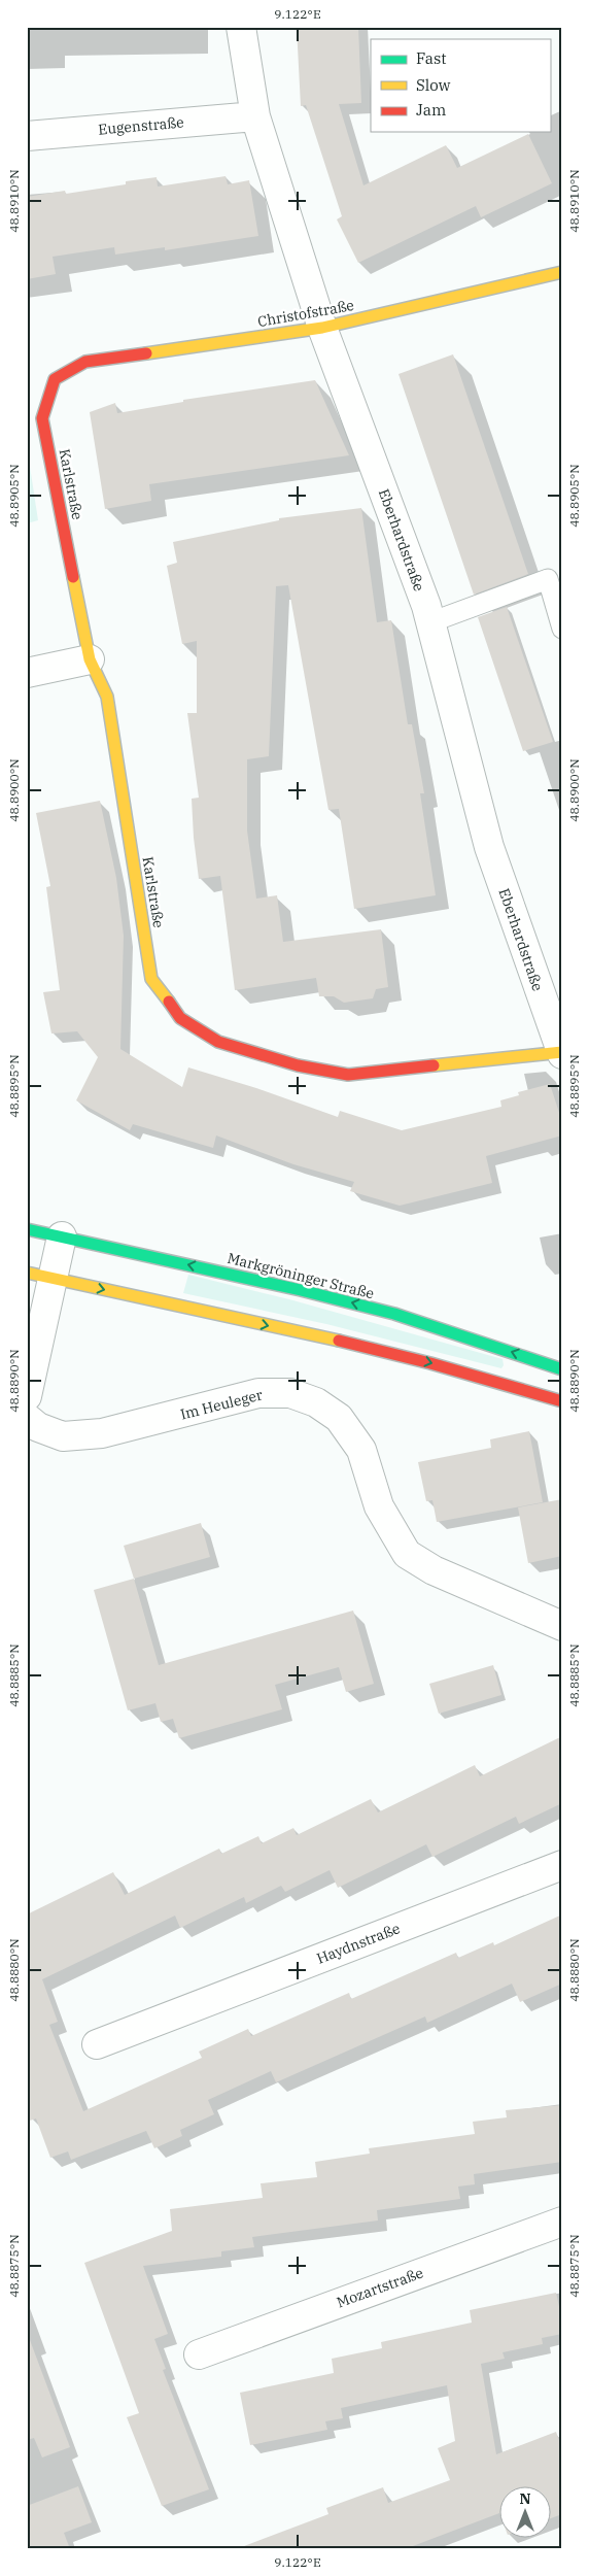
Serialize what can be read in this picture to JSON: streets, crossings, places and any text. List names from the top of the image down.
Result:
{
  "streets": {
    "street": [
      "Eugenstraße",
      "Christofstraße",
      "Karlstraße",
      "Eberhardstraße",
      "Markgröninger Straße",
      "Im Heuleger",
      "Haydnstraße",
      "Mozartstraße"
    ]
  },
  "crossings": [
    ["Eugenstraße", "Eberhardstraße"],
    ["Christofstraße", "Karlstraße"],
    ["Christofstraße", "Eberhardstraße"],
    ["Karlstraße", "Eberhardstraße"]
  ],
  "legend": ["Fast", "Slow", "Jam"],
  "north": "top",
  "coordinates": [
    "9.122°E",
    "48.8910°N",
    "48.8905°N",
    "48.8900°N",
    "48.8895°N",
    "48.8890°N",
    "48.8885°N",
    "48.8880°N",
    "48.8875°N"
  ]
}
